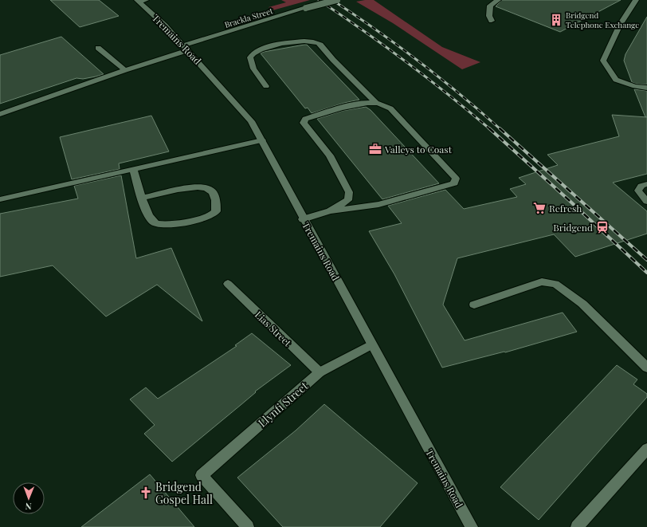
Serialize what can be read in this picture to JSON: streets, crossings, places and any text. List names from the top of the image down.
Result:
{
  "streets": {
    "main road": [
      "Brackla Street",
      "Tremains Road",
      "Lias Street",
      "Llynfi Street"
    ]
  },
  "crossings": [
    ["Brackla Street", "Tremains Road"],
    ["Tremains Road", "Llynfi Street"],
    ["Lias Street", "Llynfi Street"]
  ],
  "places": {
    "building": ["Bridgend Telephone Exchange"],
    "office": ["Valleys to Coast"],
    "supermarket": ["Refresh"],
    "station": ["Bridgend"],
    "church": ["Bridgend Gospel Hall"]
  },
  "north": "bottom"
}
